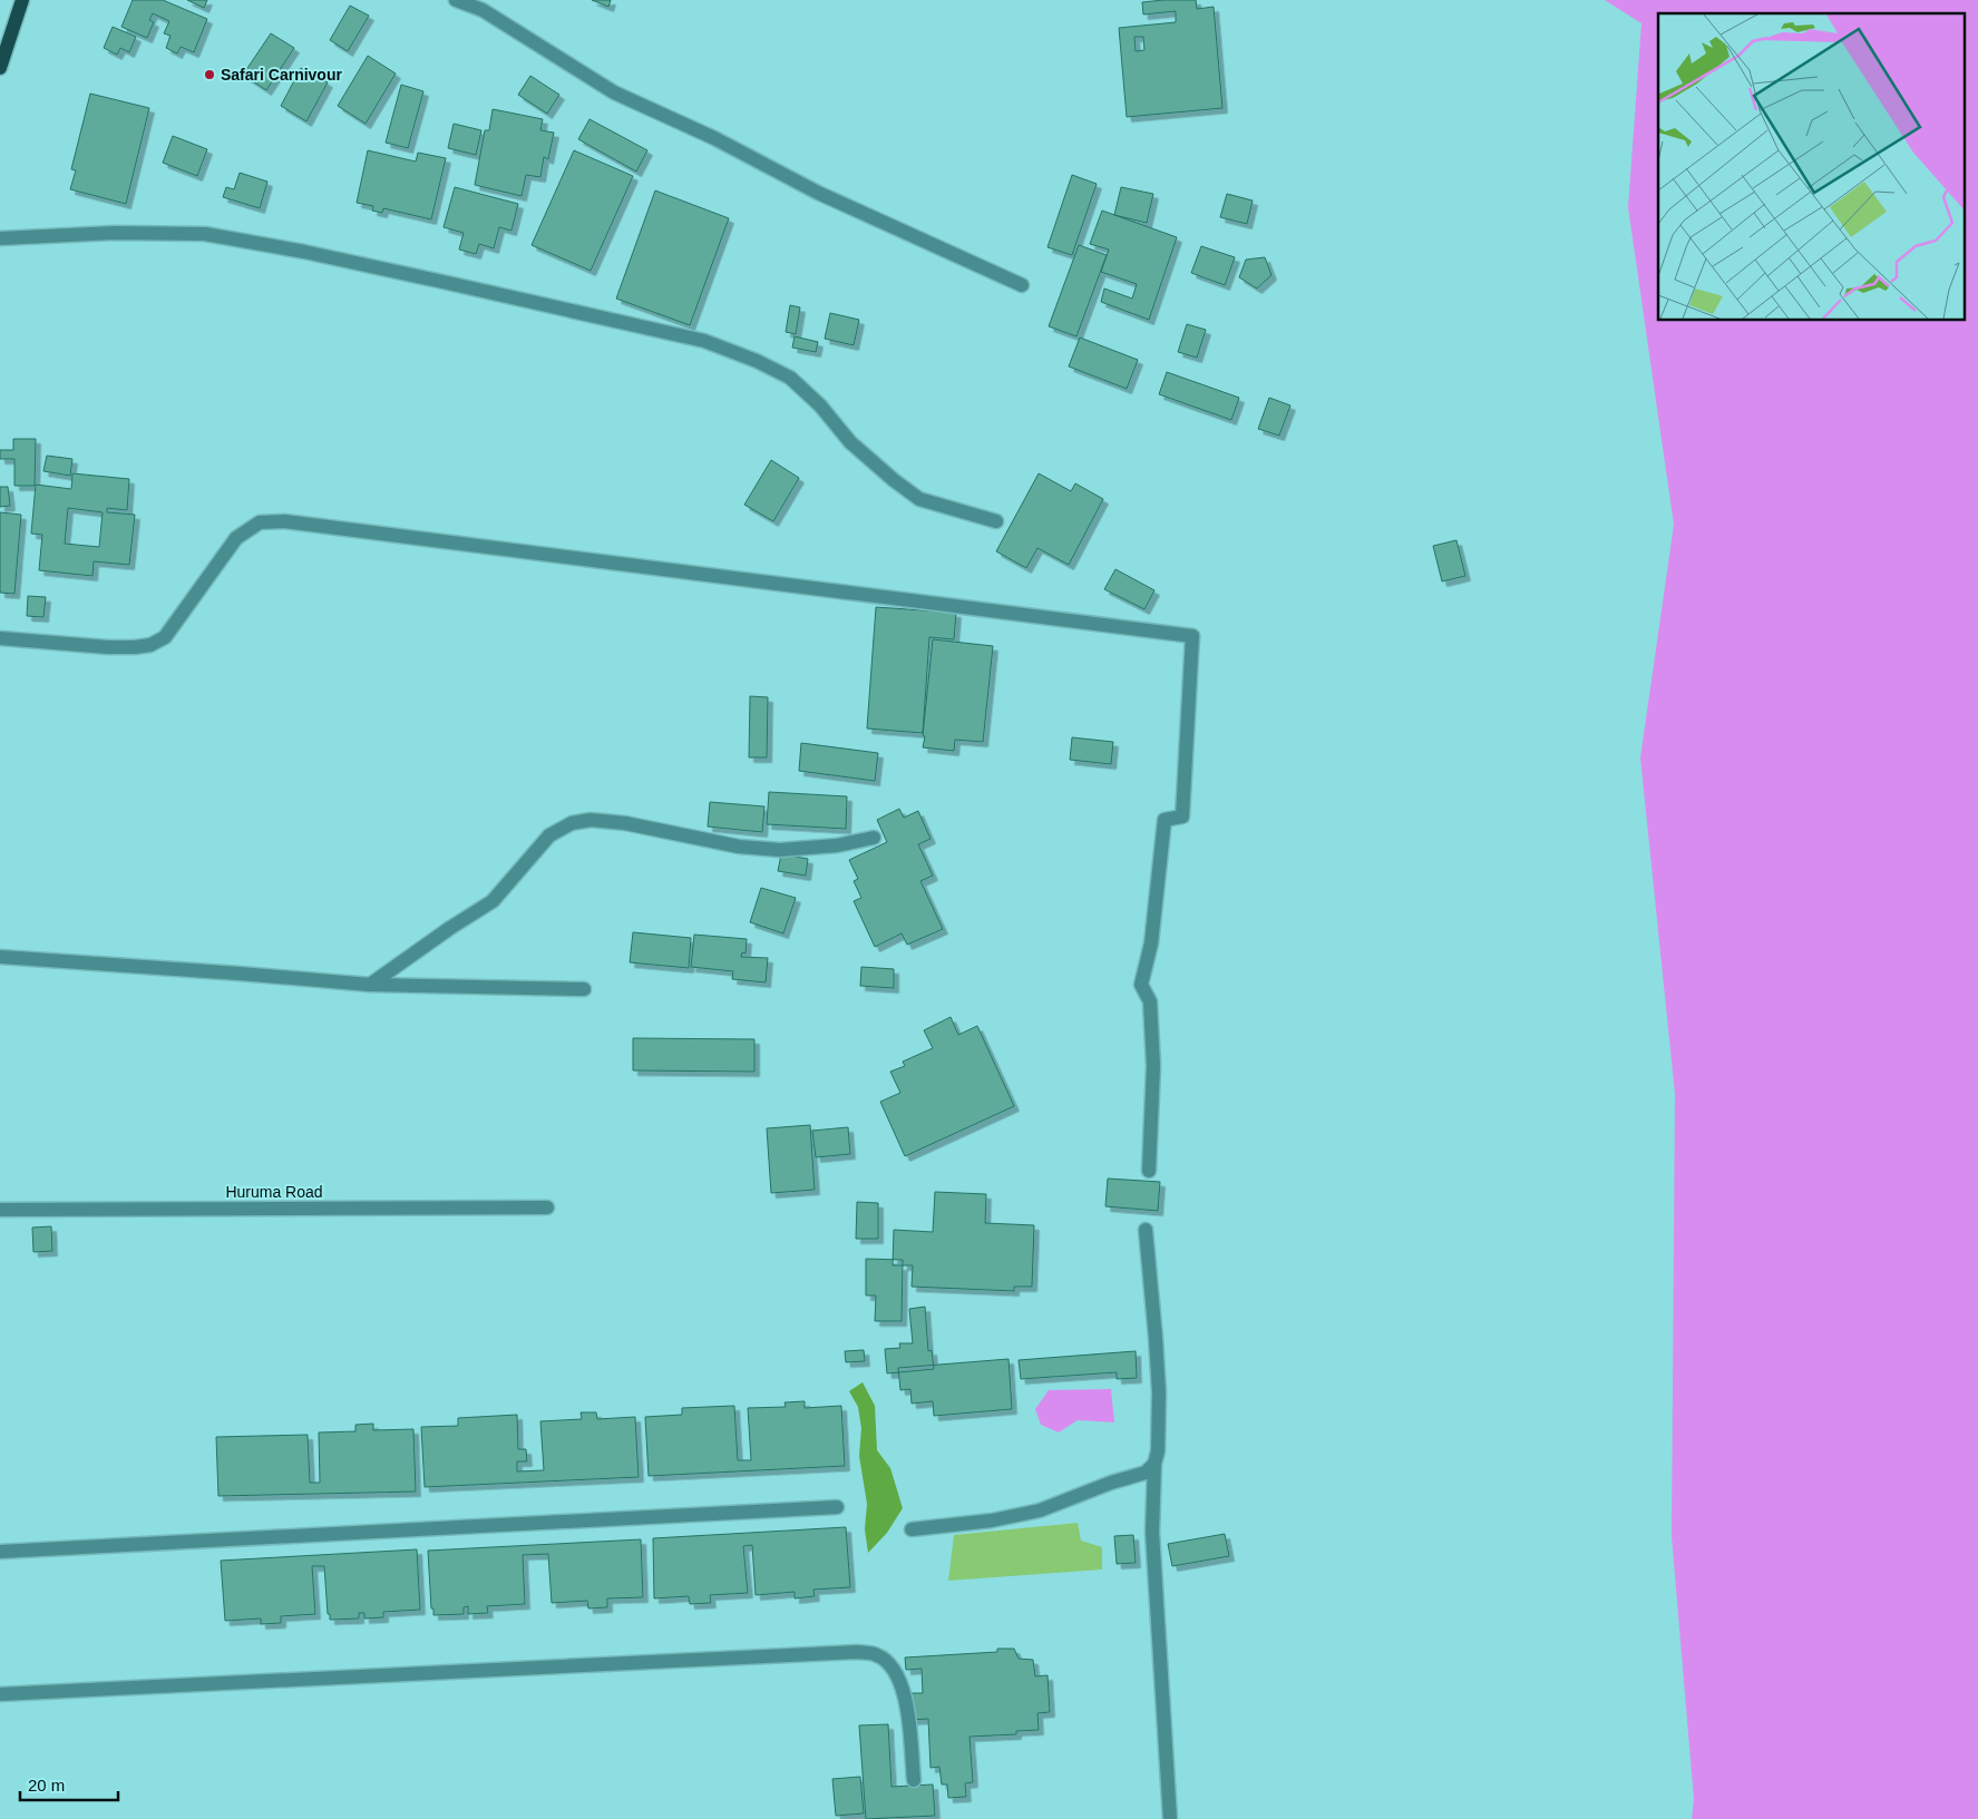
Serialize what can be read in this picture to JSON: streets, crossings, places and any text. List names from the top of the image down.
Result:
{
  "streets": {
    "street": ["Huruma Road"]
  },
  "places": ["Safari Carnivour"],
  "scale_bar": "20 m"
}
